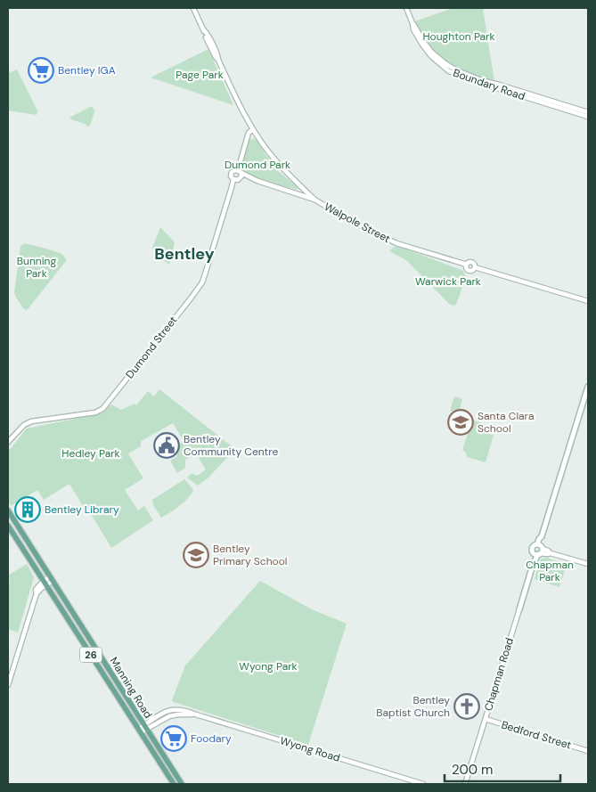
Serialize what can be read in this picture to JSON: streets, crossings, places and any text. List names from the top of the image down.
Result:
{
  "streets": {
    "main road": ["26", "Chapman Road", "Manning Road"],
    "street": [
      "Boundary Road",
      "Walpole Street",
      "Dumond Street",
      "Bedford Street",
      "Wyong Road"
    ]
  },
  "crossings": [
    ["Walpole Street", "Dumond Street"],
    ["Chapman Road", "Bedford Street"],
    ["Manning Road", "Wyong Road"]
  ],
  "districts": ["Bentley"],
  "parks": [
    "Houghton Park",
    "Page Park",
    "Dumond Park",
    "Bunning Park",
    "Warwick Park",
    "Hedley Park",
    "Chapman Park",
    "Wyong Park"
  ],
  "places": {
    "supermarket": ["Bentley IGA", "Foodary"],
    "school or university": ["Santa Clara School", "Bentley Primary School"],
    "public building": ["Bentley Community Centre"],
    "building": ["Bentley Library"],
    "church": ["Bentley Baptist Church"]
  },
  "scale_bar": "200 m"
}
